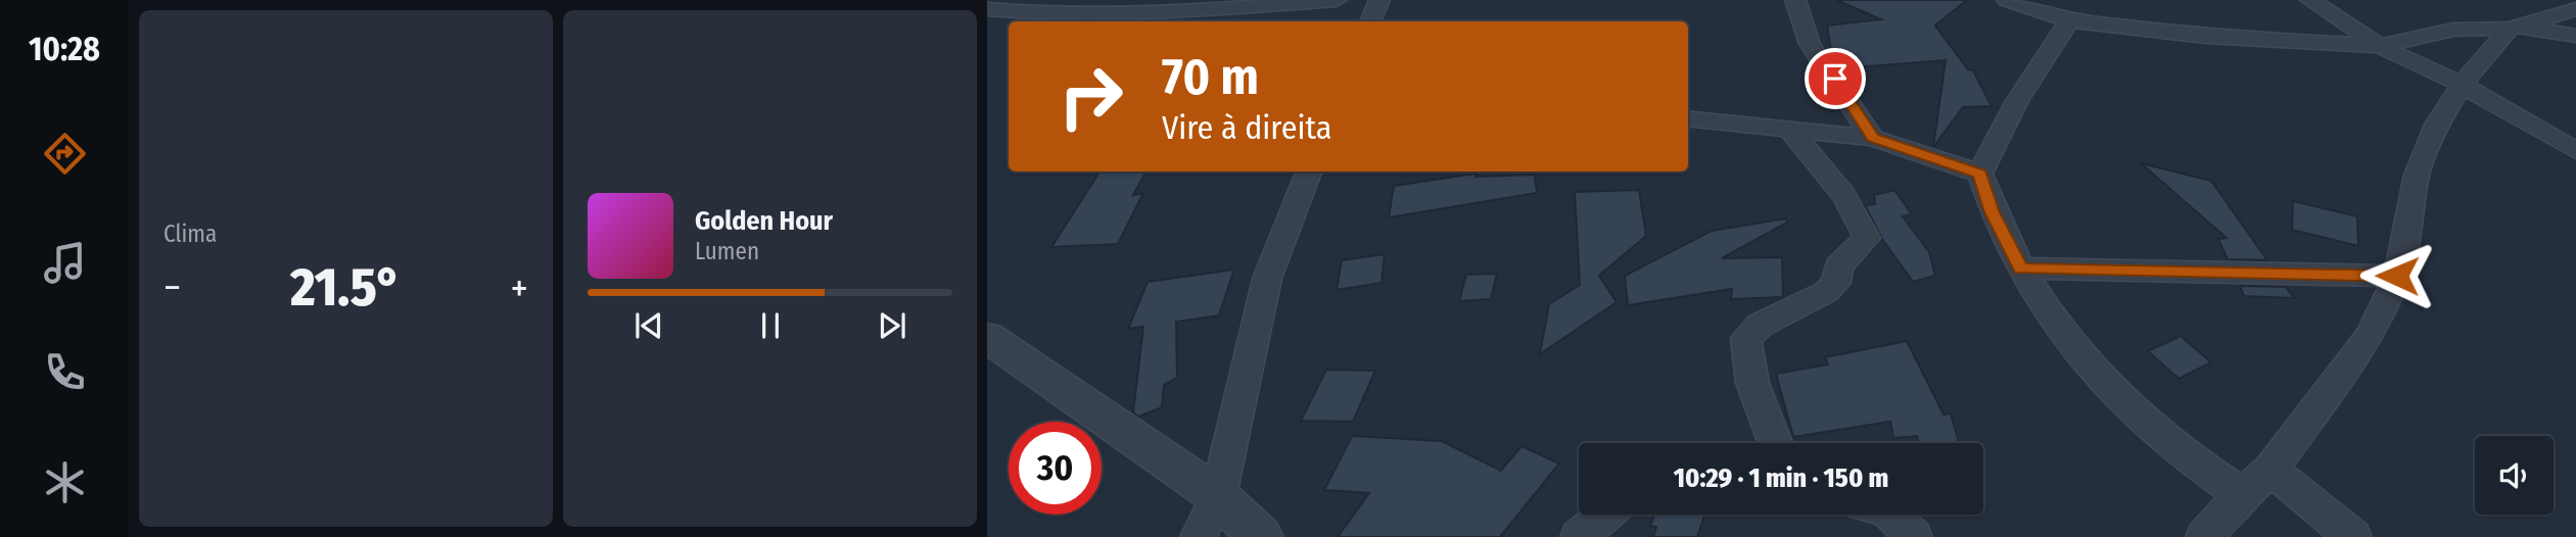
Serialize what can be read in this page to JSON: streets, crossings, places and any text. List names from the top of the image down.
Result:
{
  "page": {
    "tabs": "10:28",
    "tile": "Clima",
    "turn": ["70 m", "Vire à direita"],
    "song": ["Golden Hour", "Lumen"],
    "heat": ["−", "21.5°", "+"],
    "limit": "30",
    "trip": "10:29 · 1 min · 150 m"
  }
}
